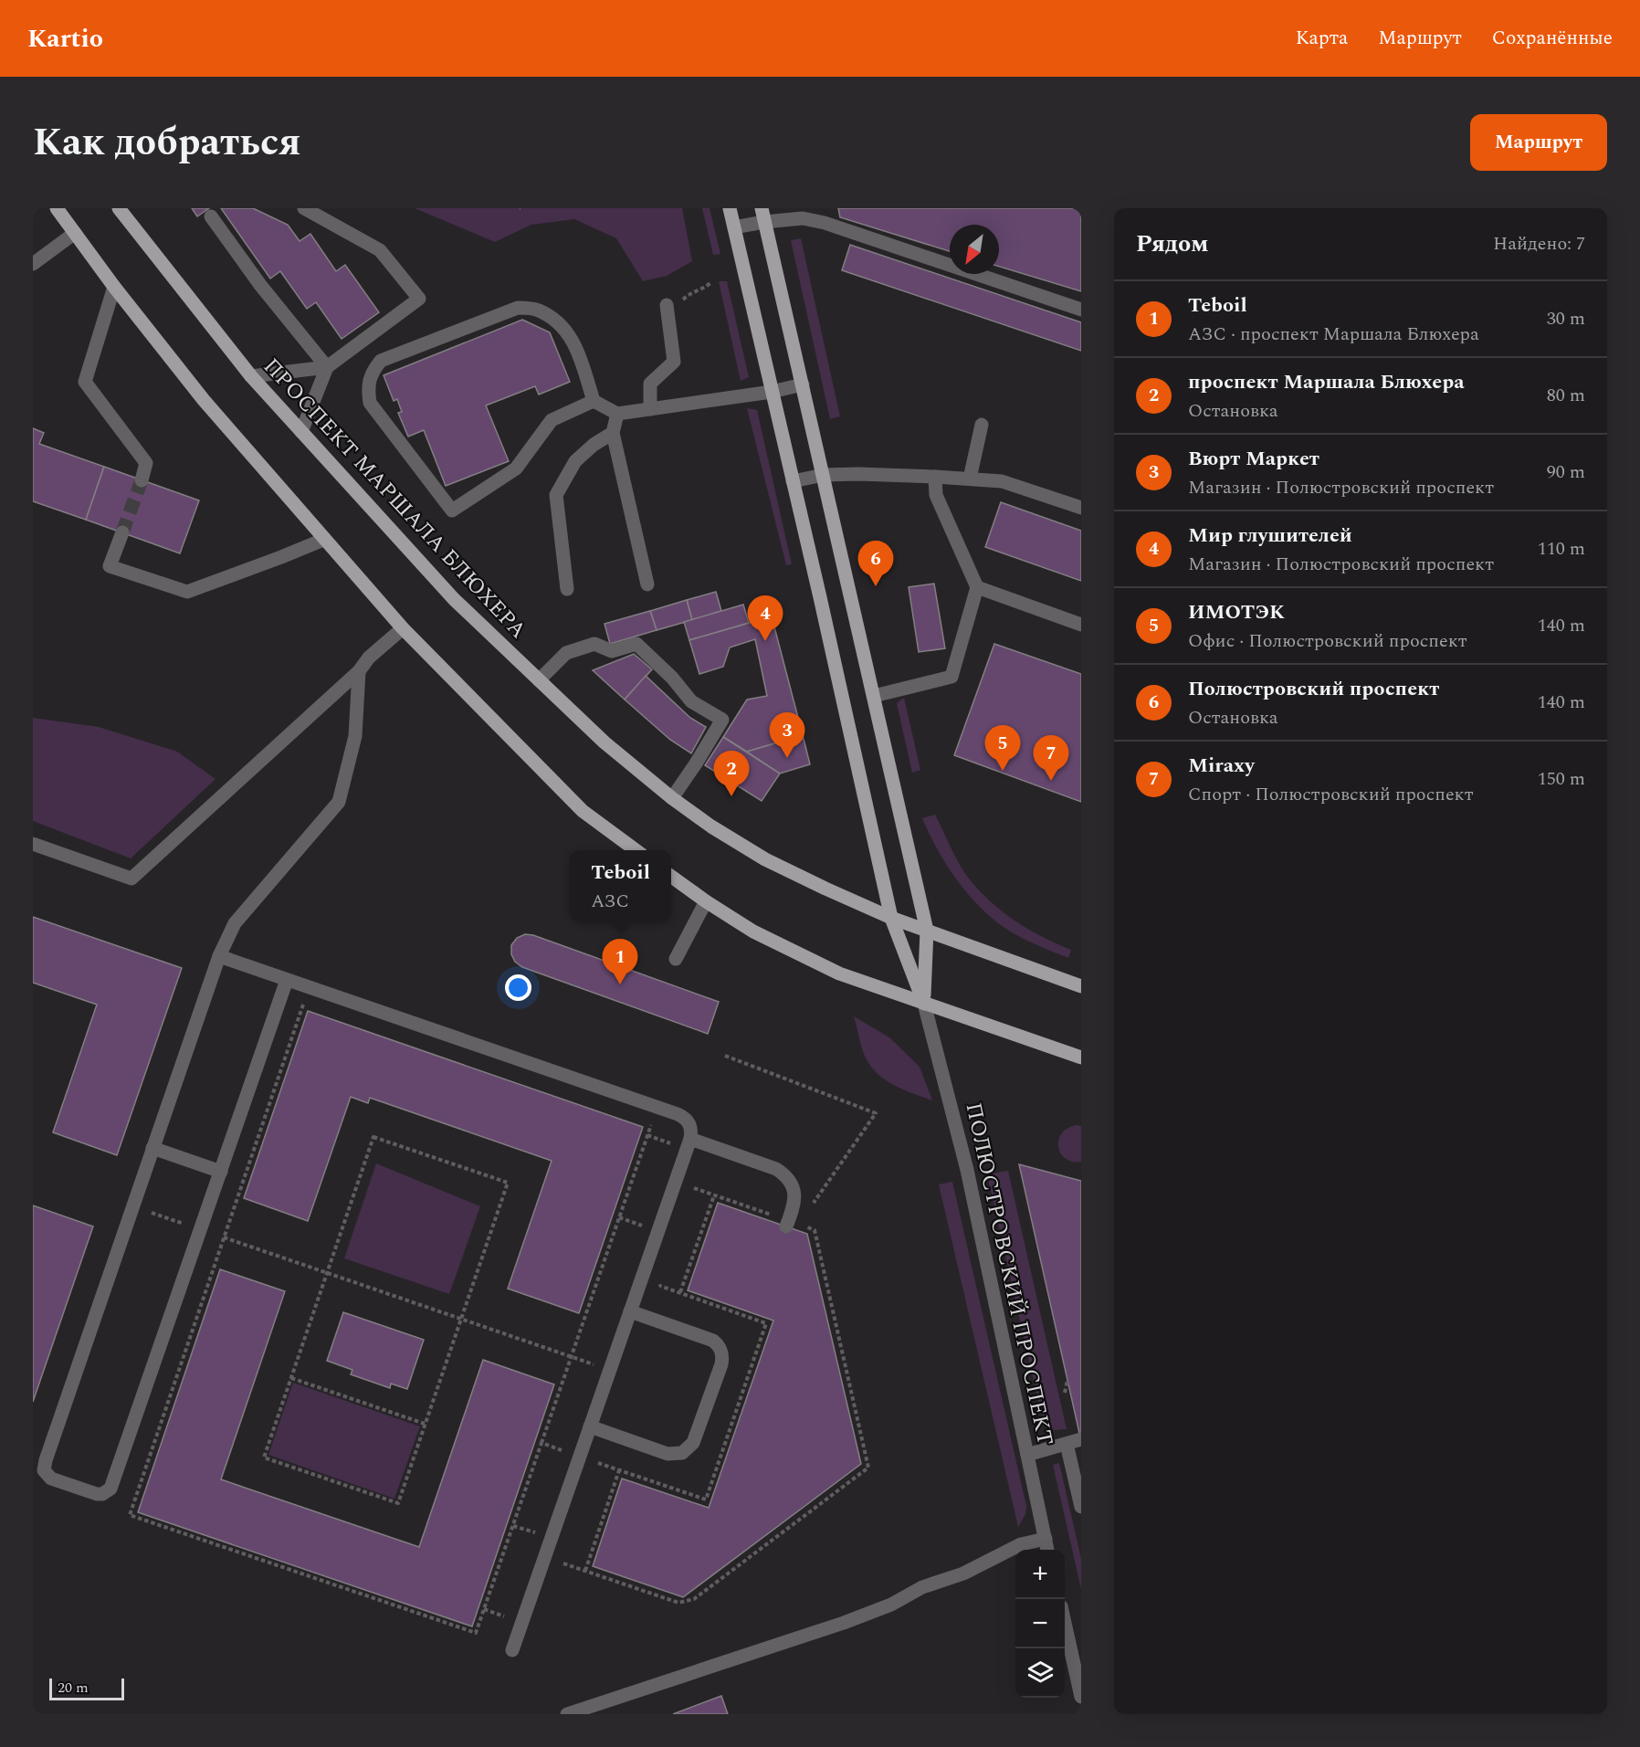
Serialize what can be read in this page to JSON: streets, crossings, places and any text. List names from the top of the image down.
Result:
{
  "streets": {
    "main road": ["ПРОСПЕКТ МАРШАЛА БЛЮХЕРА", "ПОЛЮСТРОВСКИЙ ПРОСПЕКТ"]
  },
  "crossings": [
    ["ПРОСПЕКТ МАРШАЛА БЛЮХЕРА", "ПОЛЮСТРОВСКИЙ ПРОСПЕКТ"]
  ],
  "scale_bar": "20 m",
  "north": "bottom left",
  "page": {
    "header": "Kartio",
    "nav": ["Карта", "Маршрут", "Сохранённые"],
    "title": "Как добраться",
    "buttons": "Маршрут",
    "heading": ["Рядом", "Найдено: 7"],
    "list": [
      {
        "mark": "1",
        "name": "Teboil",
        "note": "АЗС · проспект Маршала Блюхера",
        "value": "30 m"
      },
      {
        "mark": "2",
        "name": "проспект Маршала Блюхера",
        "note": "Остановка",
        "value": "80 m"
      },
      {
        "mark": "3",
        "name": "Вюрт Маркет",
        "note": "Магазин · Полюстровский проспект",
        "value": "90 m"
      },
      {
        "mark": "4",
        "name": "Мир глушителей",
        "note": "Магазин · Полюстровский проспект",
        "value": "110 m"
      },
      {
        "mark": "5",
        "name": "ИМОТЭК",
        "note": "Офис · Полюстровский проспект",
        "value": "140 m"
      },
      {
        "mark": "6",
        "name": "Полюстровский проспект",
        "note": "Остановка",
        "value": "140 m"
      },
      {
        "mark": "7",
        "name": "Miraxy",
        "note": "Спорт · Полюстровский проспект",
        "value": "150 m"
      }
    ],
    "pins": [
      "6",
      "4",
      "3",
      "5",
      "7",
      "2",
      "1"
    ],
    "popup": ["Teboil", "АЗС"],
    "map_buttons": ["+", "−"],
    "scale": "20 m"
  }
}
